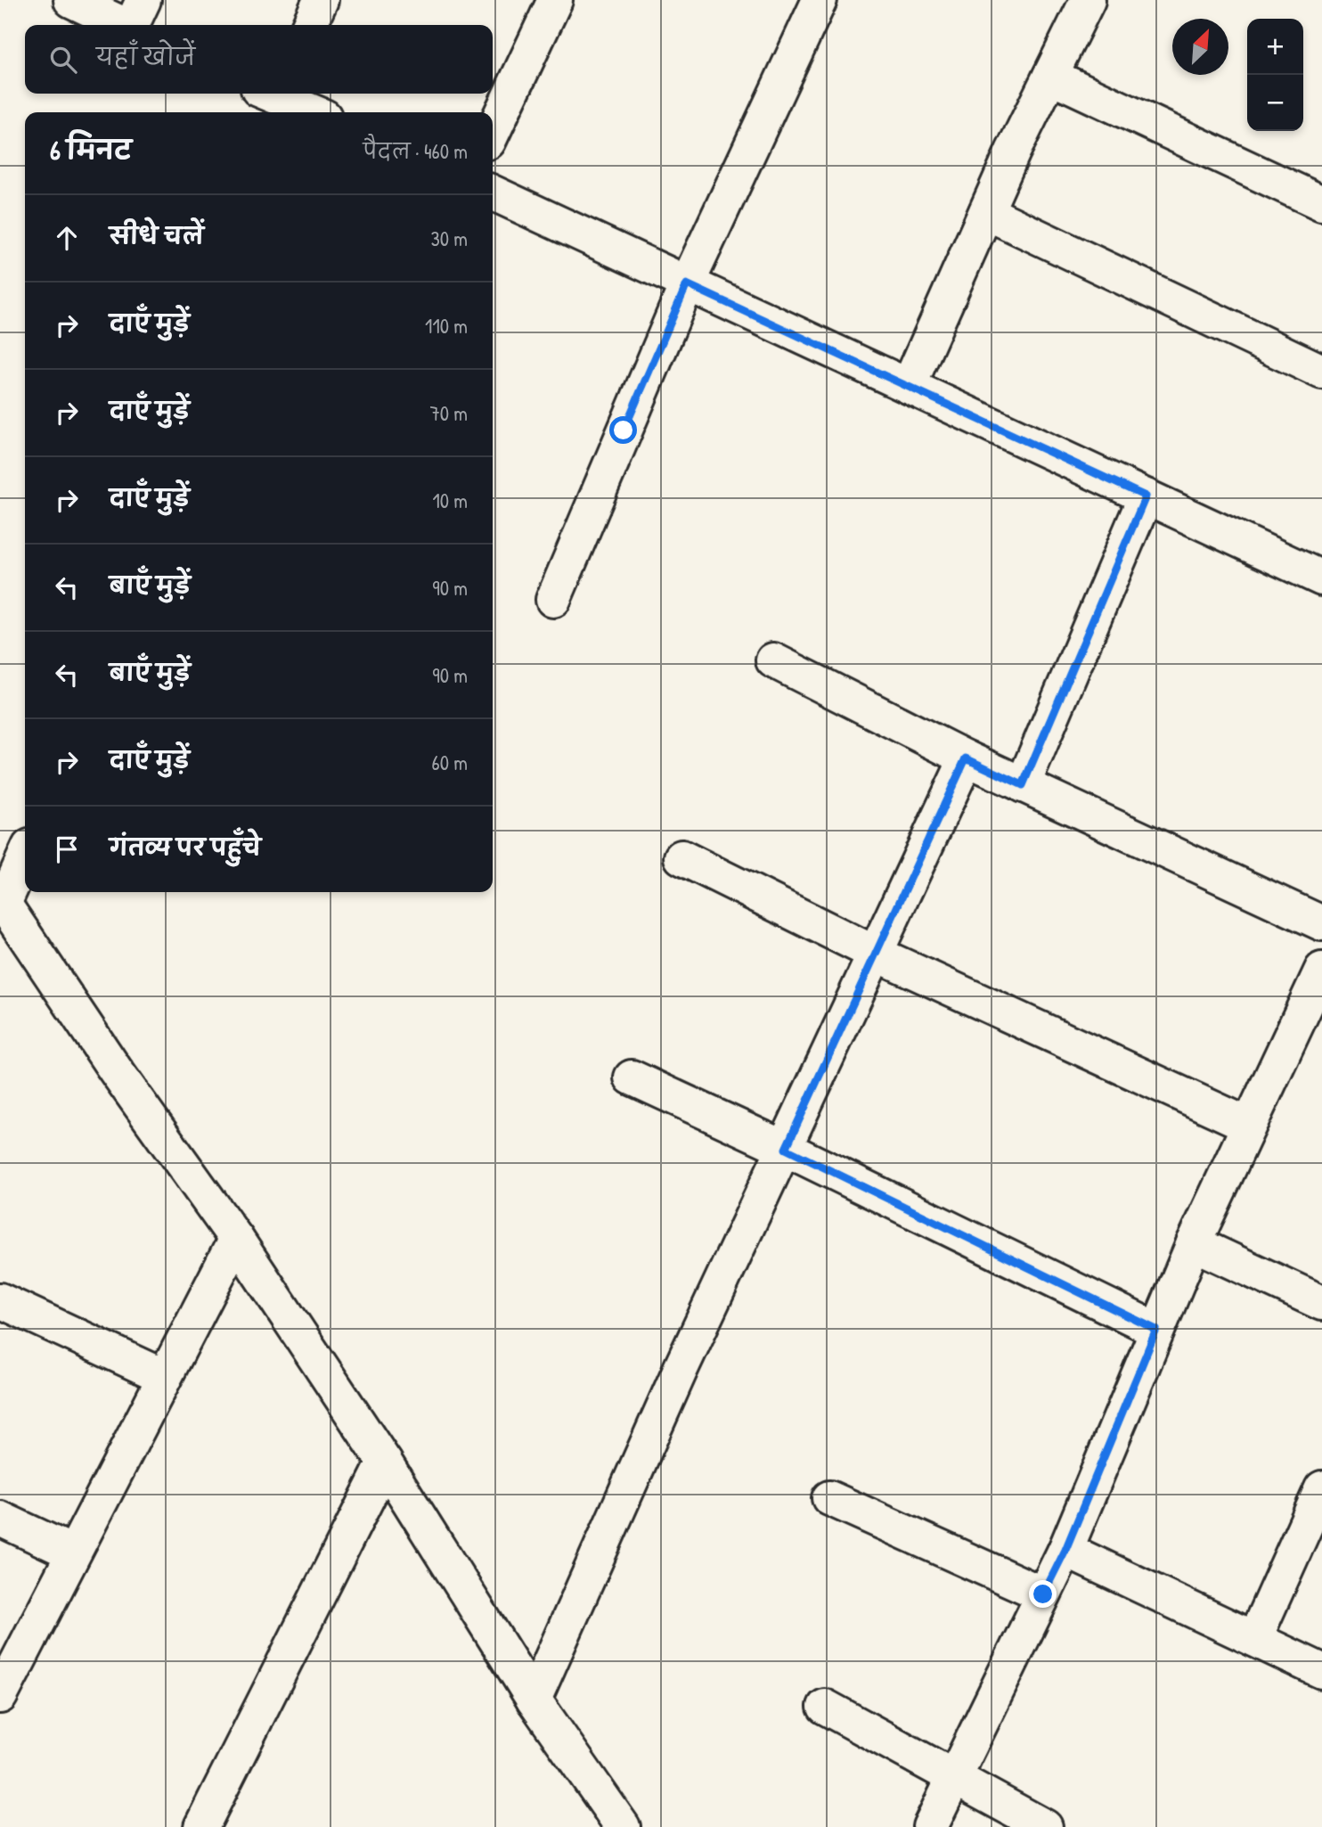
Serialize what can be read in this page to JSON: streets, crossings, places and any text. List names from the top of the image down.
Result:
{
  "north": "top right",
  "page": {
    "map_buttons": ["+", "−"],
    "search": "यहाँ खोजें",
    "heading": ["6 मिनट", "पैदल · 460 m"],
    "list": [
      ["सीधे चलें", "30 m"],
      ["दाएँ मुड़ें", "110 m"],
      ["दाएँ मुड़ें", "70 m"],
      ["दाएँ मुड़ें", "10 m"],
      ["बाएँ मुड़ें", "90 m"],
      ["बाएँ मुड़ें", "90 m"],
      ["दाएँ मुड़ें", "60 m"],
      "गंतव्य पर पहुँचे"
    ]
  }
}
